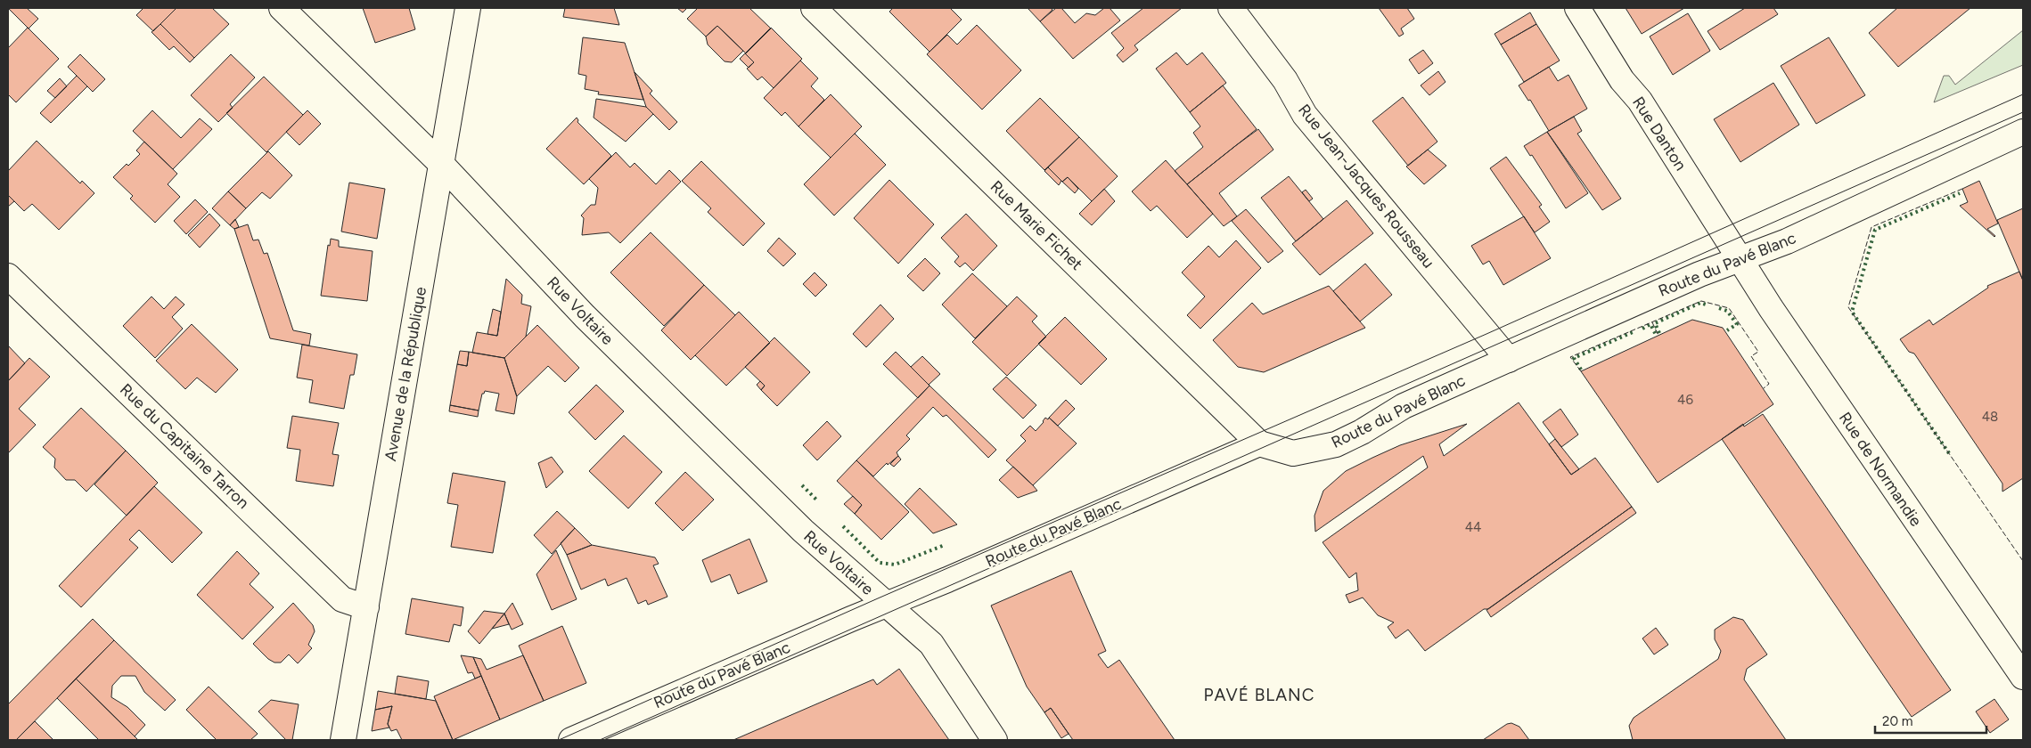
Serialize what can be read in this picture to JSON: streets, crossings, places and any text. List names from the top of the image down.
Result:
{
  "streets": {
    "street": [
      "Rue Danton",
      "Rue Jean-Jacques Rousseau",
      "Rue Marie Fichet",
      "Route du Pavé Blanc",
      "Rue Voltaire",
      "Avenue de la République",
      "Rue du Capitaine Tarron",
      "Rue de Normandie"
    ]
  },
  "crossings": [
    ["Rue Danton", "Route du Pavé Blanc"],
    ["Rue Danton", "Rue de Normandie"],
    ["Rue Jean-Jacques Rousseau", "Route du Pavé Blanc"],
    ["Rue Marie Fichet", "Route du Pavé Blanc"],
    ["Route du Pavé Blanc", "Rue Voltaire"],
    ["Route du Pavé Blanc", "Rue de Normandie"],
    ["Rue Voltaire", "Avenue de la République"],
    ["Avenue de la République", "Rue du Capitaine Tarron"]
  ],
  "districts": ["PAVÉ BLANC"],
  "house_numbers": ["46", "48", "44"],
  "scale_bar": "20 m"
}
